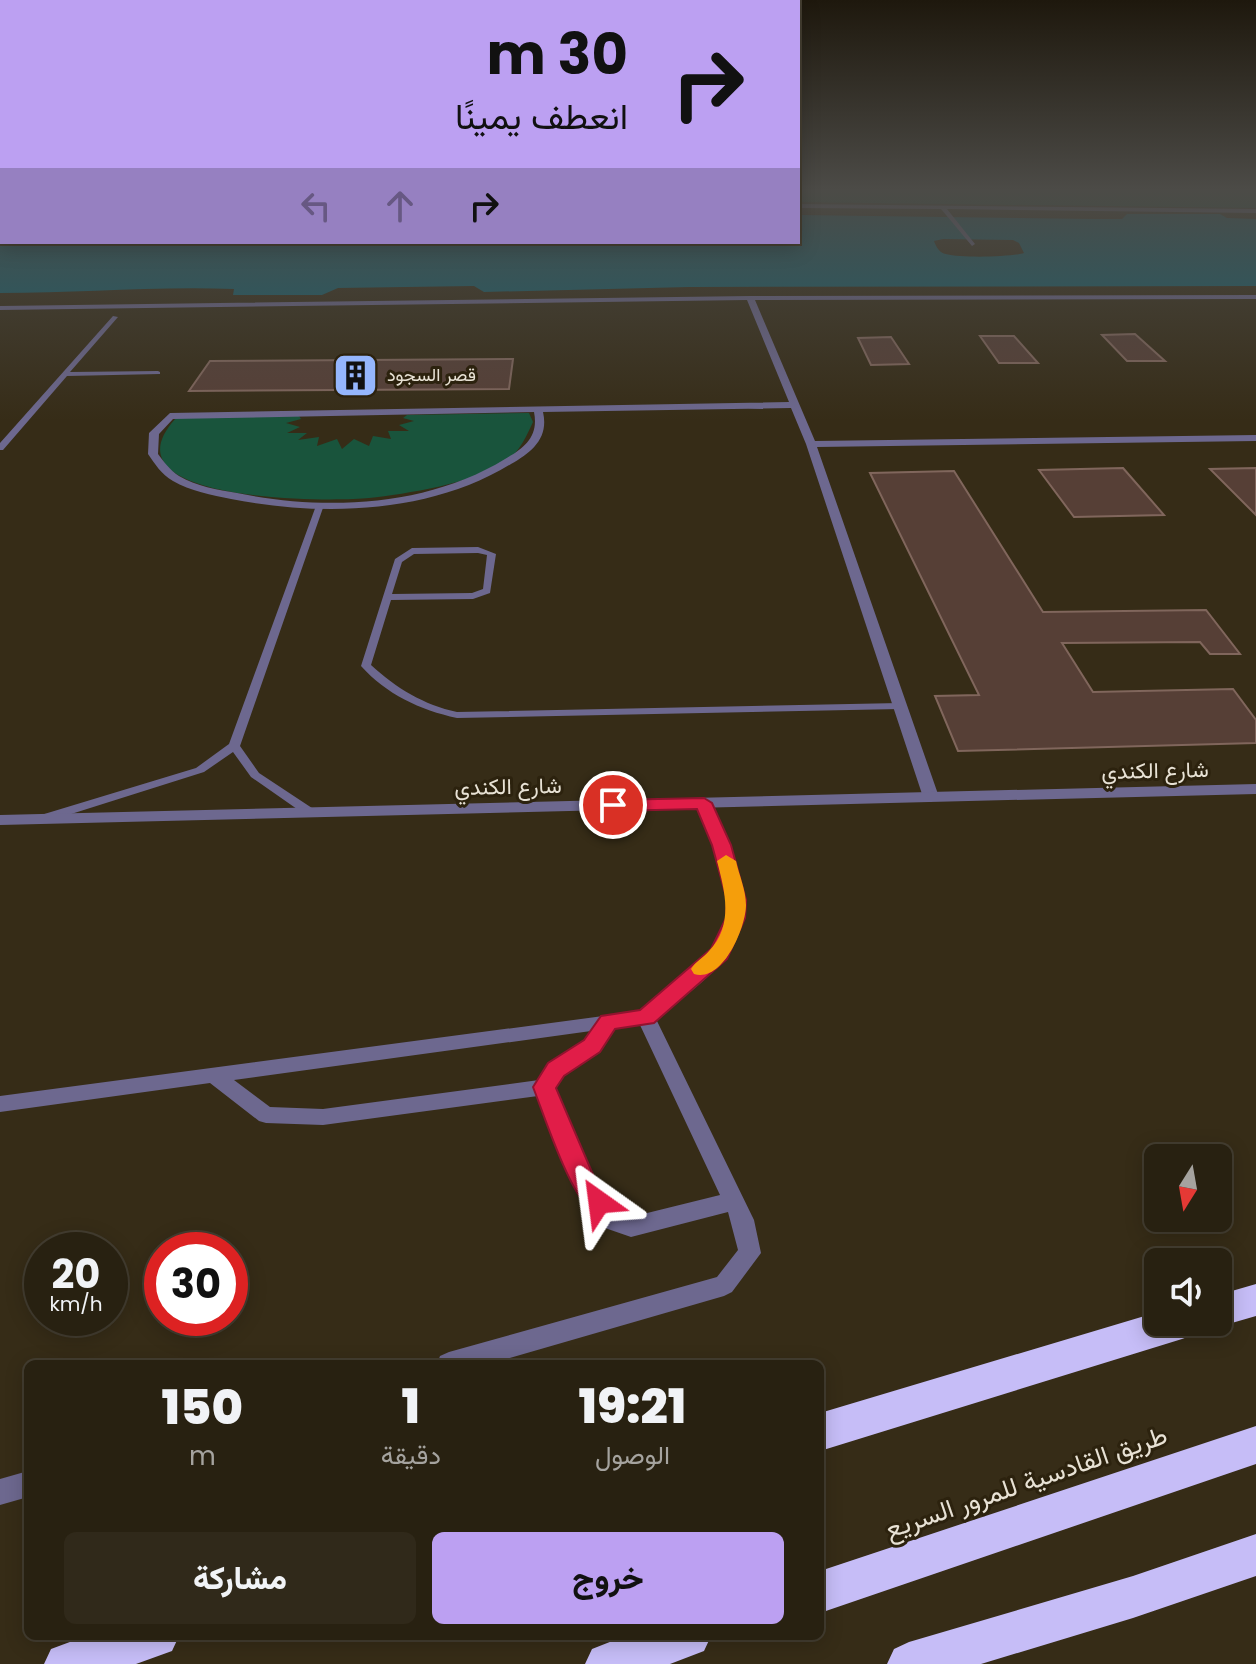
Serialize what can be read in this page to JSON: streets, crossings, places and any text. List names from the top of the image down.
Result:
{
  "streets": {
    "highway": ["طريق القادسية للمرور السريع"],
    "street": ["شارع الكندي"]
  },
  "places": {
    "building": ["قصر السجود"]
  },
  "north": "bottom",
  "page": {
    "turn": ["30 m", "انعطف يمينًا"],
    "speed": "20 km/h",
    "limit": "30",
    "eta": [
      "19:21",
      "الوصول",
      "1",
      "دقيقة",
      "150",
      "m"
    ],
    "buttons": ["خروج", "مشاركة"]
  }
}
